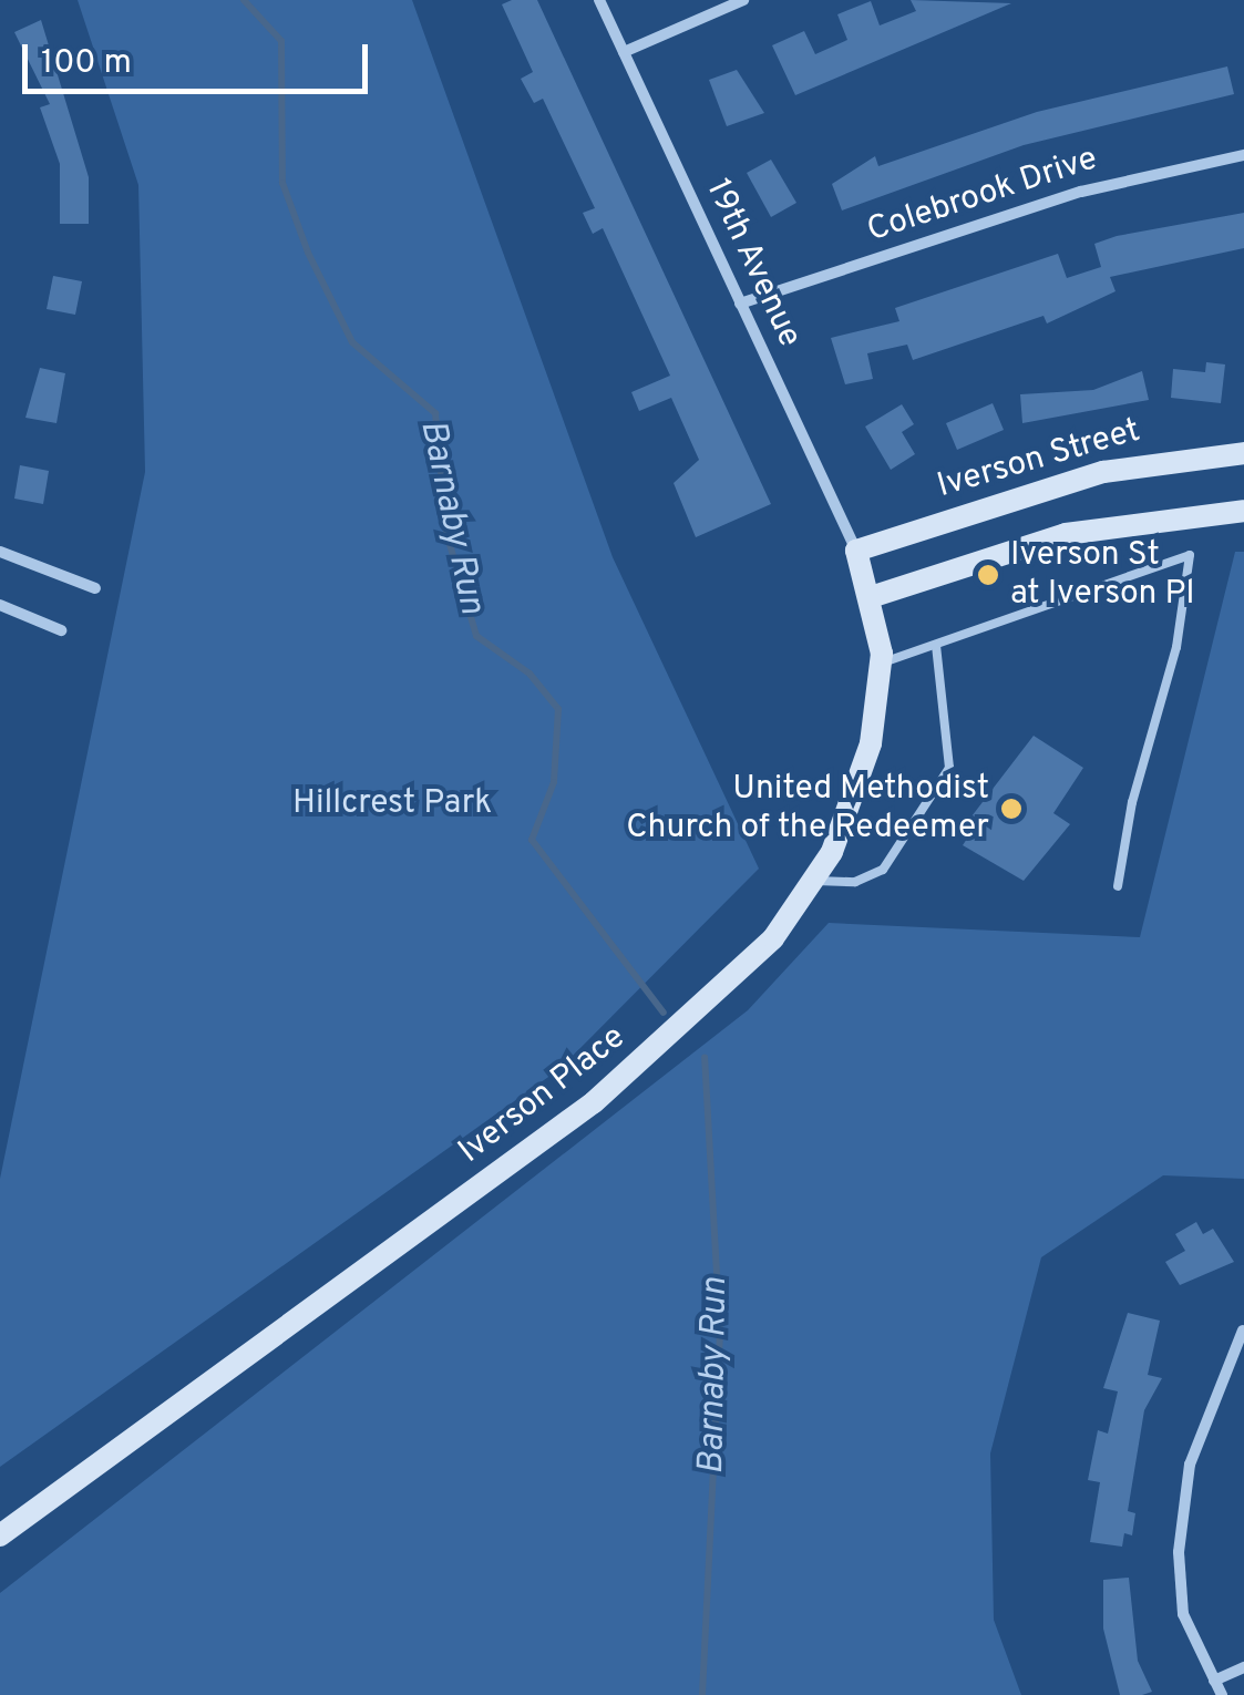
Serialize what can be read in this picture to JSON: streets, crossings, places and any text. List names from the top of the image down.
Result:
{
  "streets": {
    "main road": ["Iverson Street", "Iverson Place"],
    "street": ["Colebrook Drive", "19th Avenue"]
  },
  "crossings": [
    ["Colebrook Drive", "19th Avenue"],
    ["19th Avenue", "Iverson Street"],
    ["19th Avenue", "Iverson Place"],
    ["Iverson Street", "Iverson Place"]
  ],
  "water": ["Barnaby Run"],
  "parks": ["Hillcrest Park"],
  "places": ["Iverson St at Iverson Pl", "United Methodist Church of the Redeemer"],
  "scale_bar": "100 m"
}
